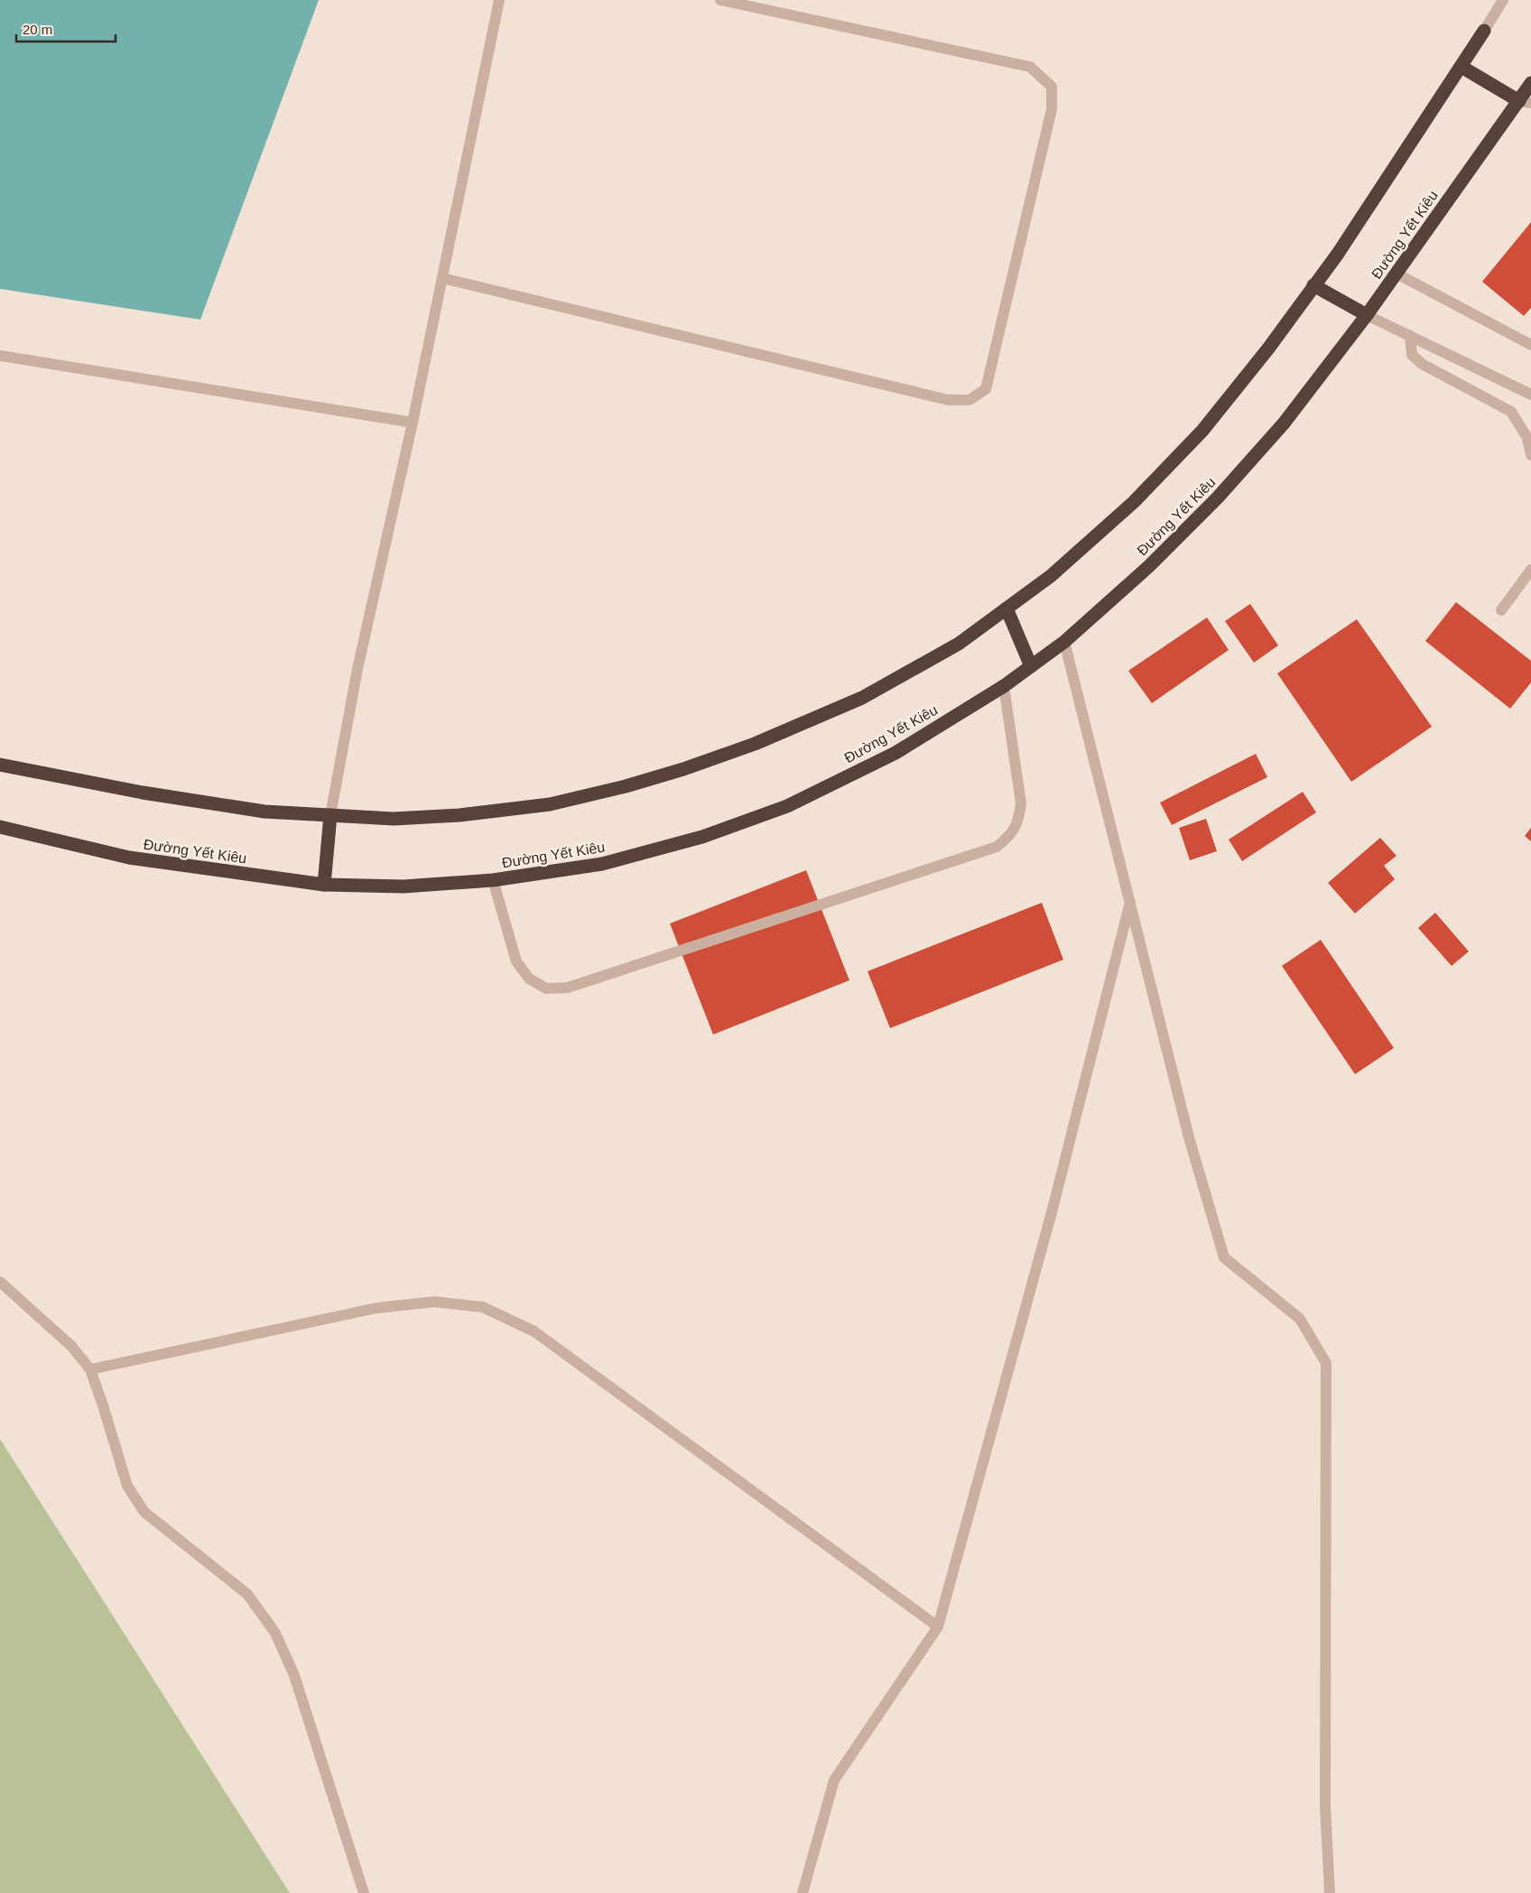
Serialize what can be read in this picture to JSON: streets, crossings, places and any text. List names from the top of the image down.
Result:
{
  "streets": {
    "highway": ["Đường Yết Kiêu"]
  },
  "scale_bar": "20 m"
}
